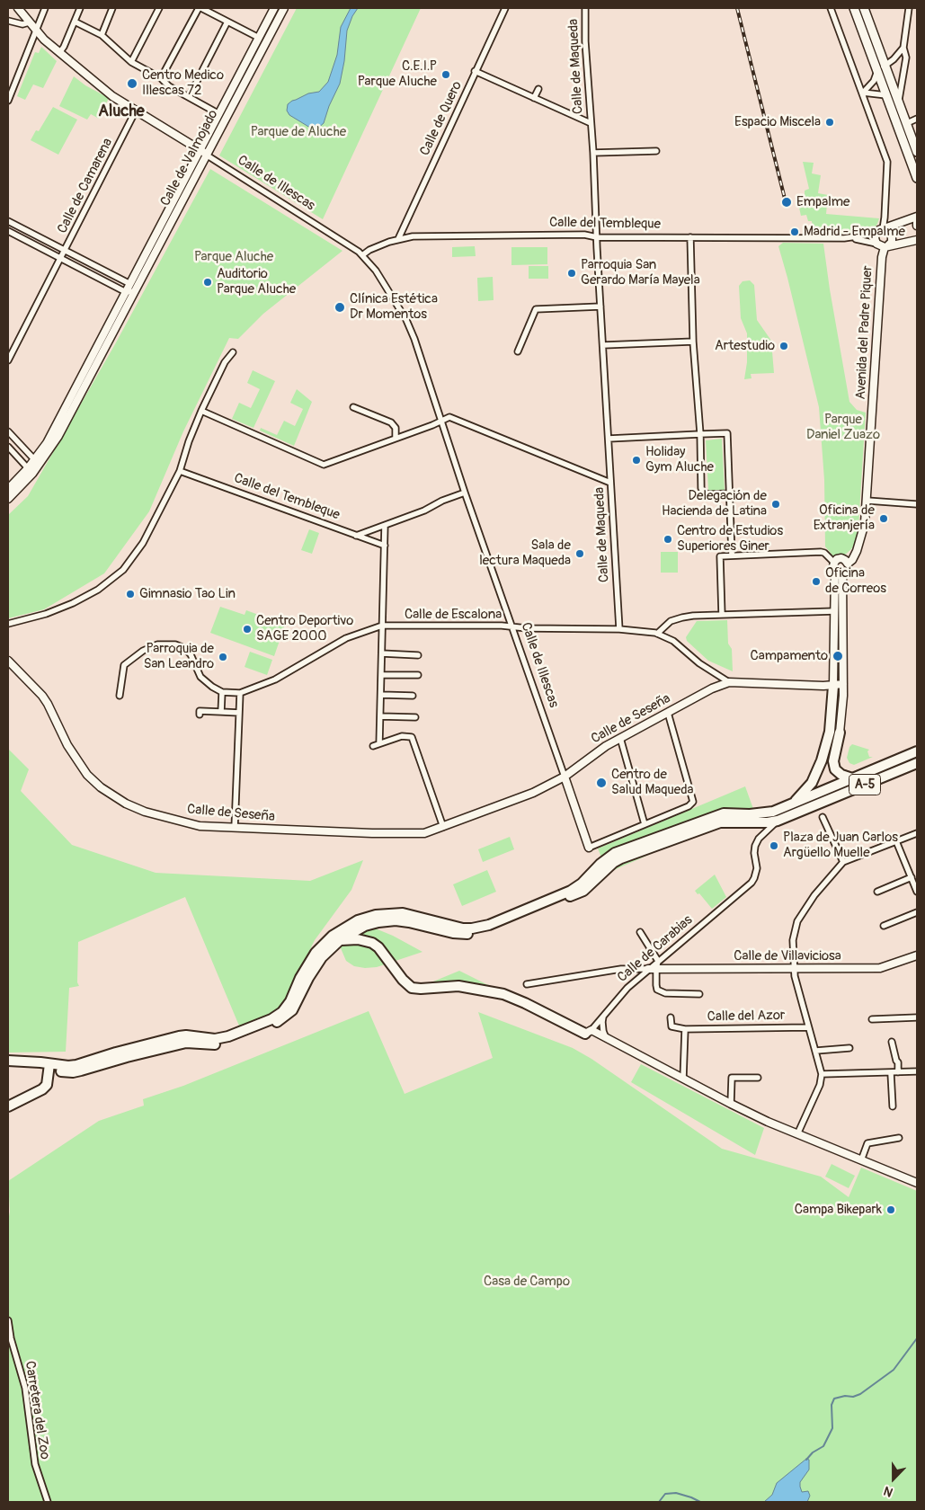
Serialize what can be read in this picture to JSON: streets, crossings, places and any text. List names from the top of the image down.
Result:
{
  "streets": {
    "highway": ["A-5"],
    "street": [
      "Calle de Maqueda",
      "Calle de Quero",
      "Calle de Valmojado",
      "Calle de Illescas",
      "Calle de Camarena",
      "Calle del Tembleque",
      "Avenida del Padre Piquer",
      "Calle de Escalona",
      "Calle de Seseña",
      "Calle de Carabias",
      "Calle de Villaviciosa",
      "Calle del Azor",
      "Carretera del Zoo"
    ]
  },
  "crossings": [
    ["Calle de Maqueda", "Calle de Quero"],
    ["Calle de Maqueda", "Calle del Tembleque"],
    ["Calle de Maqueda", "Calle de Escalona"],
    ["Calle de Quero", "Calle del Tembleque"],
    ["Calle de Valmojado", "Calle de Illescas"],
    ["Calle de Illescas", "Calle de Camarena"],
    ["Calle de Illescas", "Calle del Tembleque"],
    ["Calle de Illescas", "Calle de Escalona"],
    ["Calle de Illescas", "Calle de Seseña"],
    ["Calle del Tembleque", "Avenida del Padre Piquer"],
    ["Calle de Escalona", "Calle de Seseña"],
    ["A-5", "Calle de Carabias"],
    ["Calle de Carabias", "Calle de Villaviciosa"]
  ],
  "districts": ["Aluche"],
  "parks": [
    "Parque de Aluche",
    "Parque Aluche",
    "Parque Daniel Zuazo",
    "Casa de Campo"
  ],
  "places": [
    "C.E.I.P Parque Aluche",
    "Centro Medico Illescas 72",
    "Espacio Miscela",
    "Empalme",
    "Madrid - Empalme",
    "Parroquia San Gerardo María Mayela",
    "Auditorio Parque Aluche",
    "Clínica Estética Dr Momentos",
    "Artestudio",
    "Holiday Gym Aluche",
    "Delegación de Hacienda de Latina",
    "Oficina de Extranjería",
    "Centro de Estudios Superiores Giner",
    "Sala de lectura Maqueda",
    "Oficina de Correos",
    "Gimnasio Tao Lin",
    "Centro Deportivo SAGE 2000",
    "Campamento",
    "Parroquia de San Leandro",
    "Centro de Salud Maqueda",
    "Plaza de Juan Carlos Argüello Muelle",
    "Campa Bikepark"
  ],
  "north": "bottom"
}
